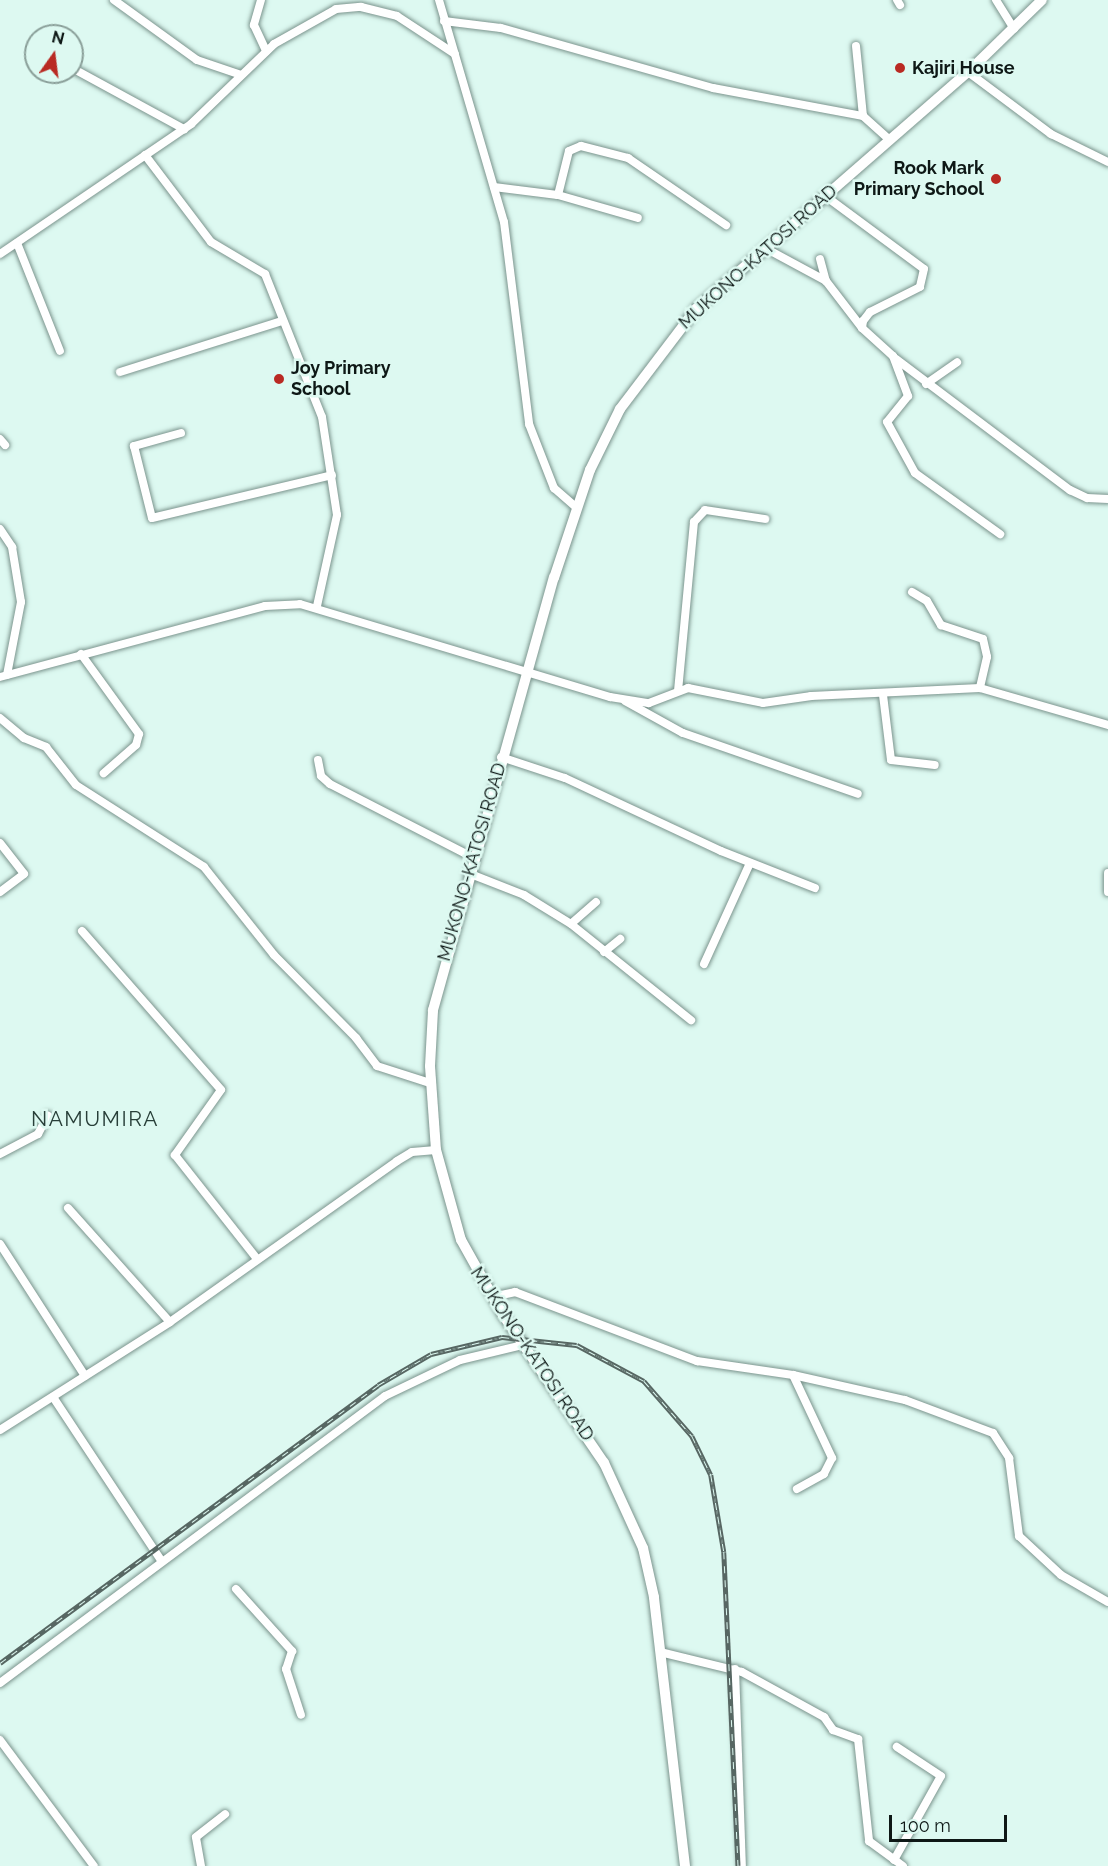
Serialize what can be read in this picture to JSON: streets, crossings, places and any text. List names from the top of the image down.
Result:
{
  "streets": {
    "main road": ["MUKONO-KATOSI ROAD"]
  },
  "districts": ["NAMUMIRA"],
  "places": ["Kajiri House", "Rook Mark Primary School", "Joy Primary School"],
  "scale_bar": "100 m",
  "north": "top"
}
